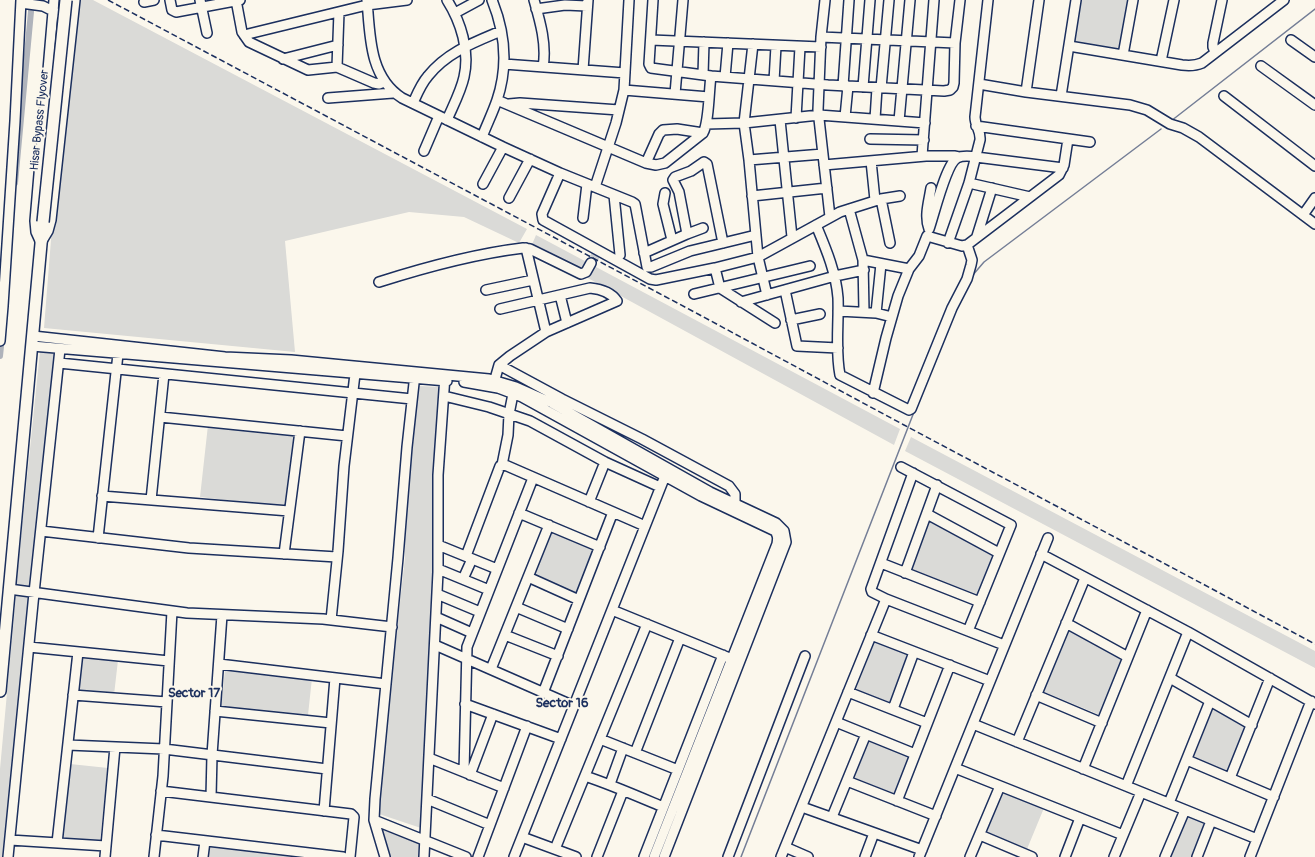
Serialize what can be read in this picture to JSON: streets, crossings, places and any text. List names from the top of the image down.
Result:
{
  "streets": {
    "main road": ["Hisar Bypass Flyover"]
  },
  "districts": ["Sector 17", "Sector 16"]
}
